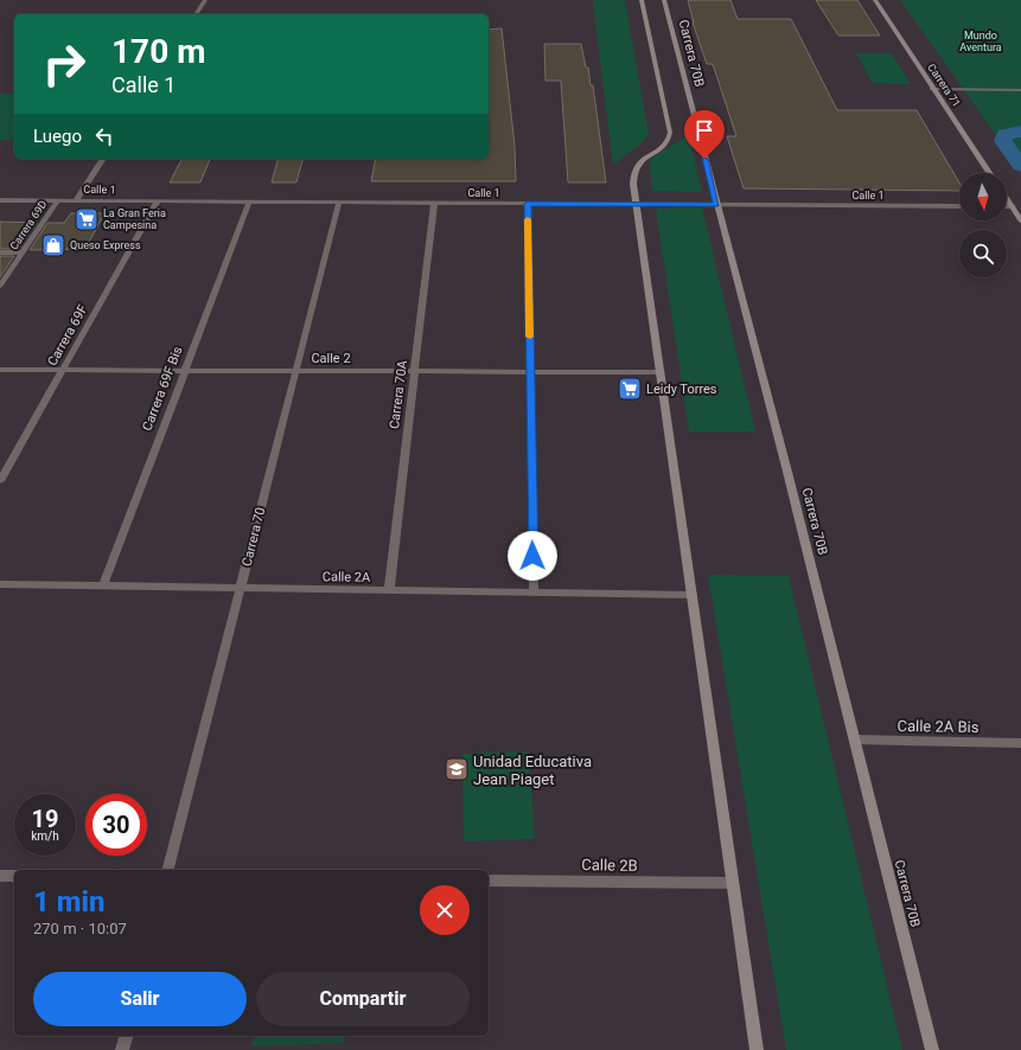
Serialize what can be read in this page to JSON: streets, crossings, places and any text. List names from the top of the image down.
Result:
{
  "streets": {
    "street": [
      "Carrera 70B",
      "Carrera 71",
      "Calle 1",
      "Carrera 69D",
      "Carrera 69F",
      "Calle 2",
      "Carrera 69F Bis",
      "Carrera 70A",
      "Carrera 70",
      "Calle 2A",
      "Calle 2A Bis",
      "Calle 2B"
    ]
  },
  "crossings": [
    ["Carrera 70B", "Calle 1"],
    ["Carrera 70B", "Calle 2A Bis"],
    ["Calle 1", "Carrera 69D"],
    ["Calle 1", "Carrera 69F"],
    ["Calle 1", "Carrera 69F Bis"],
    ["Calle 1", "Carrera 70A"],
    ["Calle 1", "Carrera 70"],
    ["Carrera 69F", "Calle 2"],
    ["Calle 2", "Carrera 69F Bis"],
    ["Calle 2", "Carrera 70A"],
    ["Calle 2", "Carrera 70"],
    ["Carrera 69F Bis", "Calle 2A"],
    ["Carrera 70A", "Calle 2A"],
    ["Carrera 70", "Calle 2A"]
  ],
  "parks": ["Mundo Aventura"],
  "places": {
    "supermarket": ["La Gran Feria Campesina", "Leidy Torres"],
    "shop": ["Queso Express"],
    "school or university": ["Unidad Educativa Jean Piaget"]
  },
  "north": "bottom",
  "page": {
    "turn": ["170 m", "Calle 1"],
    "then": "Luego",
    "speed": "19 km/h",
    "limit": "30",
    "heading": ["1 min", "270 m · 10:07"],
    "buttons": ["Salir", "Compartir"]
  }
}
